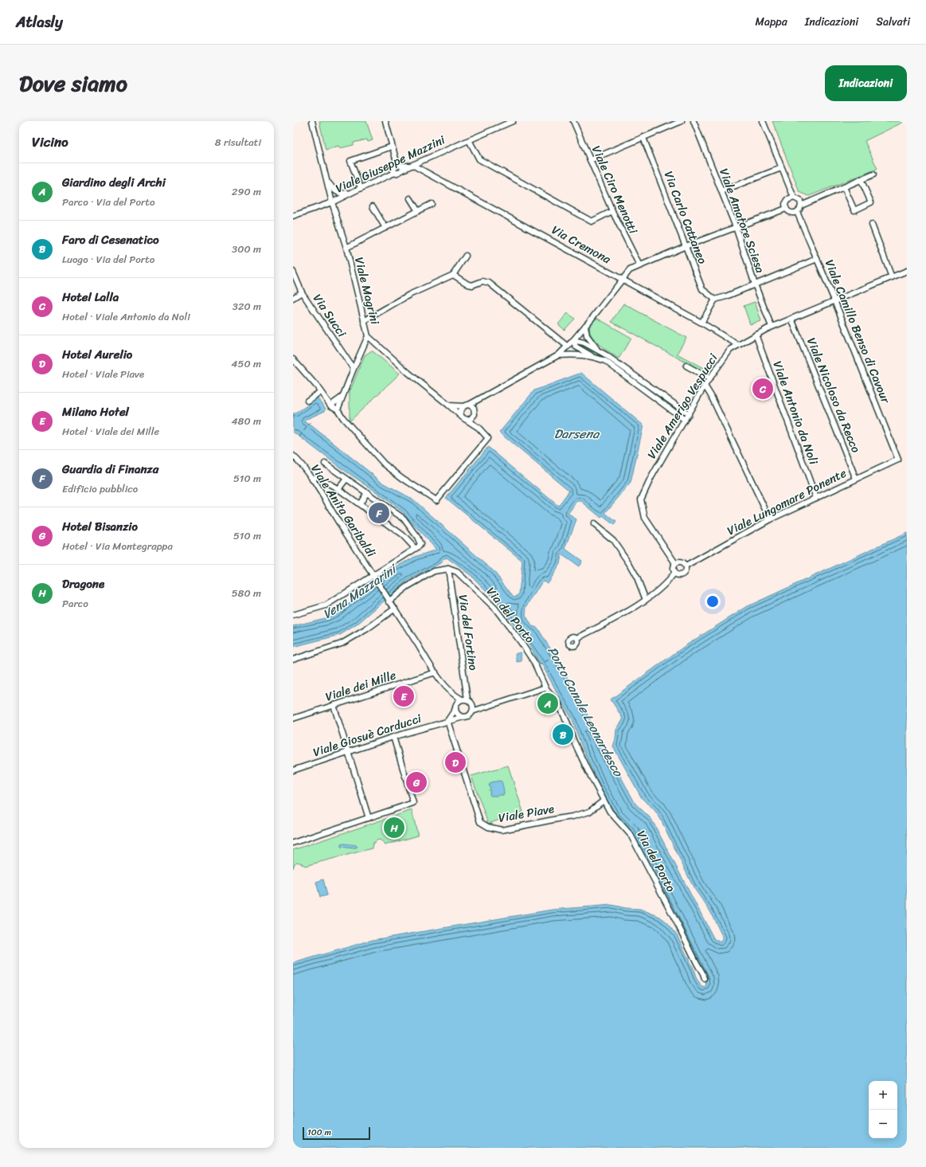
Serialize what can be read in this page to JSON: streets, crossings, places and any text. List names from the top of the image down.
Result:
{
  "streets": {
    "street": [
      "Viale Giuseppe Mazzini",
      "Viale Ciro Menotti",
      "Via Carlo Cattaneo",
      "Viale Amatore Sciesa",
      "Via Cremona",
      "Viale Magrini",
      "Via Succi",
      "Viale Camillo Benso di Cavour",
      "Viale Nicoloso da Recco",
      "Viale Amerigo Vespucci",
      "Viale Antonio da Noli",
      "Viale Lungomare Ponente",
      "Viale Anita Garibaldi",
      "Via del Porto",
      "Via del Fortino",
      "Viale dei Mille",
      "Viale Giosuè Carducci",
      "Viale Piave"
    ]
  },
  "crossings": [
    ["Viale Giuseppe Mazzini", "Via Cremona"],
    ["Viale Giuseppe Mazzini", "Viale Magrini"],
    ["Viale Amatore Sciesa", "Viale Amerigo Vespucci"],
    ["Via Cremona", "Viale Amerigo Vespucci"],
    ["Viale Camillo Benso di Cavour", "Viale Amerigo Vespucci"],
    ["Viale Camillo Benso di Cavour", "Viale Lungomare Ponente"],
    ["Viale Nicoloso da Recco", "Viale Amerigo Vespucci"],
    ["Viale Nicoloso da Recco", "Viale Lungomare Ponente"],
    ["Viale Amerigo Vespucci", "Viale Antonio da Noli"],
    ["Viale Amerigo Vespucci", "Viale Lungomare Ponente"],
    ["Viale Antonio da Noli", "Viale Lungomare Ponente"],
    ["Viale Anita Garibaldi", "Via del Fortino"],
    ["Viale Anita Garibaldi", "Viale dei Mille"],
    ["Viale Anita Garibaldi", "Viale Giosuè Carducci"],
    ["Via del Porto", "Via del Fortino"],
    ["Via del Porto", "Viale Piave"],
    ["Via del Fortino", "Viale Giosuè Carducci"],
    ["Viale Giosuè Carducci", "Viale Piave"]
  ],
  "water": ["Darsena", "Vena Mazzarini", "Porto Canale Leonardesco"],
  "scale_bar": "100 m",
  "page": {
    "header": "Atlasly",
    "nav": ["Mappa", "Indicazioni", "Salvati"],
    "title": "Dove siamo",
    "buttons": "Indicazioni",
    "heading": ["Vicino", "8 risultati"],
    "list": [
      {
        "mark": "A",
        "name": "Giardino degli Archi",
        "note": "Parco · Via del Porto",
        "value": "290 m"
      },
      {
        "mark": "B",
        "name": "Faro di Cesenatico",
        "note": "Luogo · Via del Porto",
        "value": "300 m"
      },
      {
        "mark": "C",
        "name": "Hotel Lalla",
        "note": "Hotel · Viale Antonio da Noli",
        "value": "320 m"
      },
      {
        "mark": "D",
        "name": "Hotel Aurelio",
        "note": "Hotel · Viale Piave",
        "value": "450 m"
      },
      {
        "mark": "E",
        "name": "Milano Hotel",
        "note": "Hotel · Viale dei Mille",
        "value": "480 m"
      },
      {
        "mark": "F",
        "name": "Guardia di Finanza",
        "note": "Edificio pubblico",
        "value": "510 m"
      },
      {
        "mark": "G",
        "name": "Hotel Bisanzio",
        "note": "Hotel · Via Montegrappa",
        "value": "510 m"
      },
      {
        "mark": "H",
        "name": "Dragone",
        "note": "Parco",
        "value": "580 m"
      }
    ],
    "pins": [
      "C",
      "F",
      "E",
      "A",
      "B",
      "D",
      "G",
      "H"
    ],
    "map_buttons": ["+", "−"],
    "scale": "100 m"
  }
}
